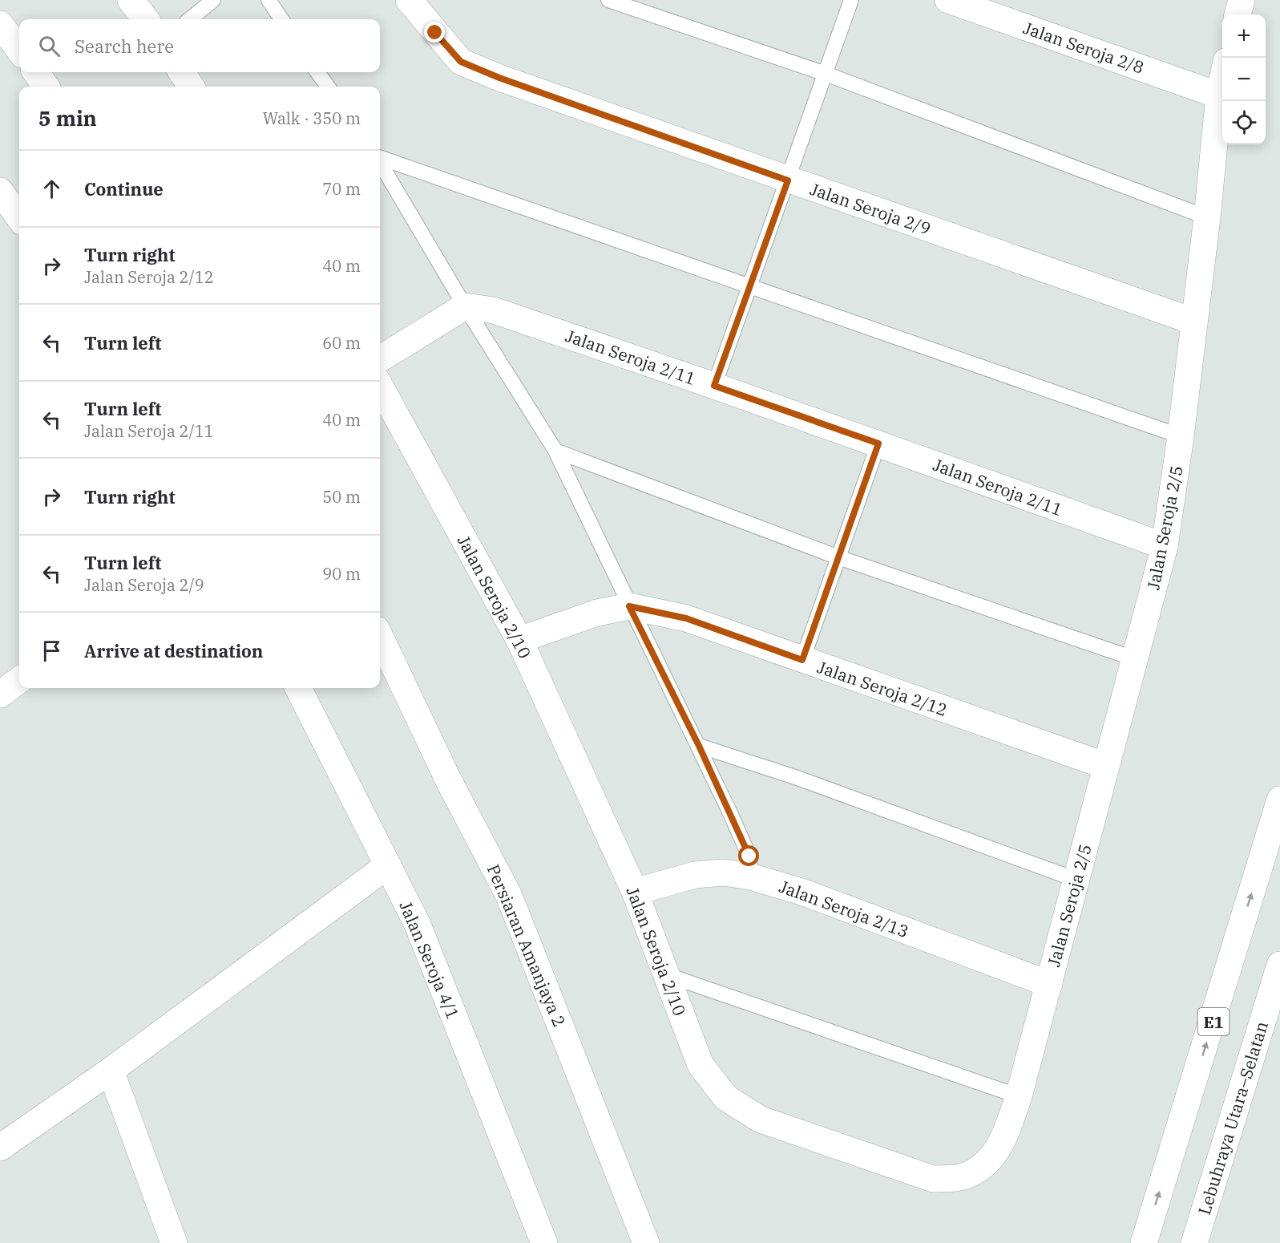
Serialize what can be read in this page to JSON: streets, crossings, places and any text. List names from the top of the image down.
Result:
{
  "streets": {
    "main road": [
      "Jalan Seroja 2/8",
      "Jalan Seroja 2/9",
      "Jalan Seroja 2/11",
      "Jalan Seroja 2/5",
      "Jalan Seroja 2/10",
      "Jalan Seroja 2/12",
      "Jalan Seroja 2/13",
      "Persiaran Amanjaya 2",
      "Jalan Seroja 4/1",
      "E1",
      "Lebuhraya Utara–Selatan"
    ]
  },
  "crossings": [
    ["Jalan Seroja 2/8", "Jalan Seroja 2/5"],
    ["Jalan Seroja 2/9", "Jalan Seroja 2/5"],
    ["Jalan Seroja 2/11", "Jalan Seroja 2/5"],
    ["Jalan Seroja 2/5", "Jalan Seroja 2/10"],
    ["Jalan Seroja 2/5", "Jalan Seroja 2/12"],
    ["Jalan Seroja 2/5", "Jalan Seroja 2/13"],
    ["Jalan Seroja 2/10", "Jalan Seroja 2/12"],
    ["Jalan Seroja 2/10", "Jalan Seroja 2/13"]
  ],
  "page": {
    "map_buttons": ["+", "−"],
    "search": "Search here",
    "heading": ["5 min", "Walk · 350 m"],
    "list": [
      ["Continue", "70 m"],
      ["Turn right", "Jalan Seroja 2/12", "40 m"],
      ["Turn left", "60 m"],
      ["Turn left", "Jalan Seroja 2/11", "40 m"],
      ["Turn right", "50 m"],
      ["Turn left", "Jalan Seroja 2/9", "90 m"],
      "Arrive at destination"
    ]
  }
}
